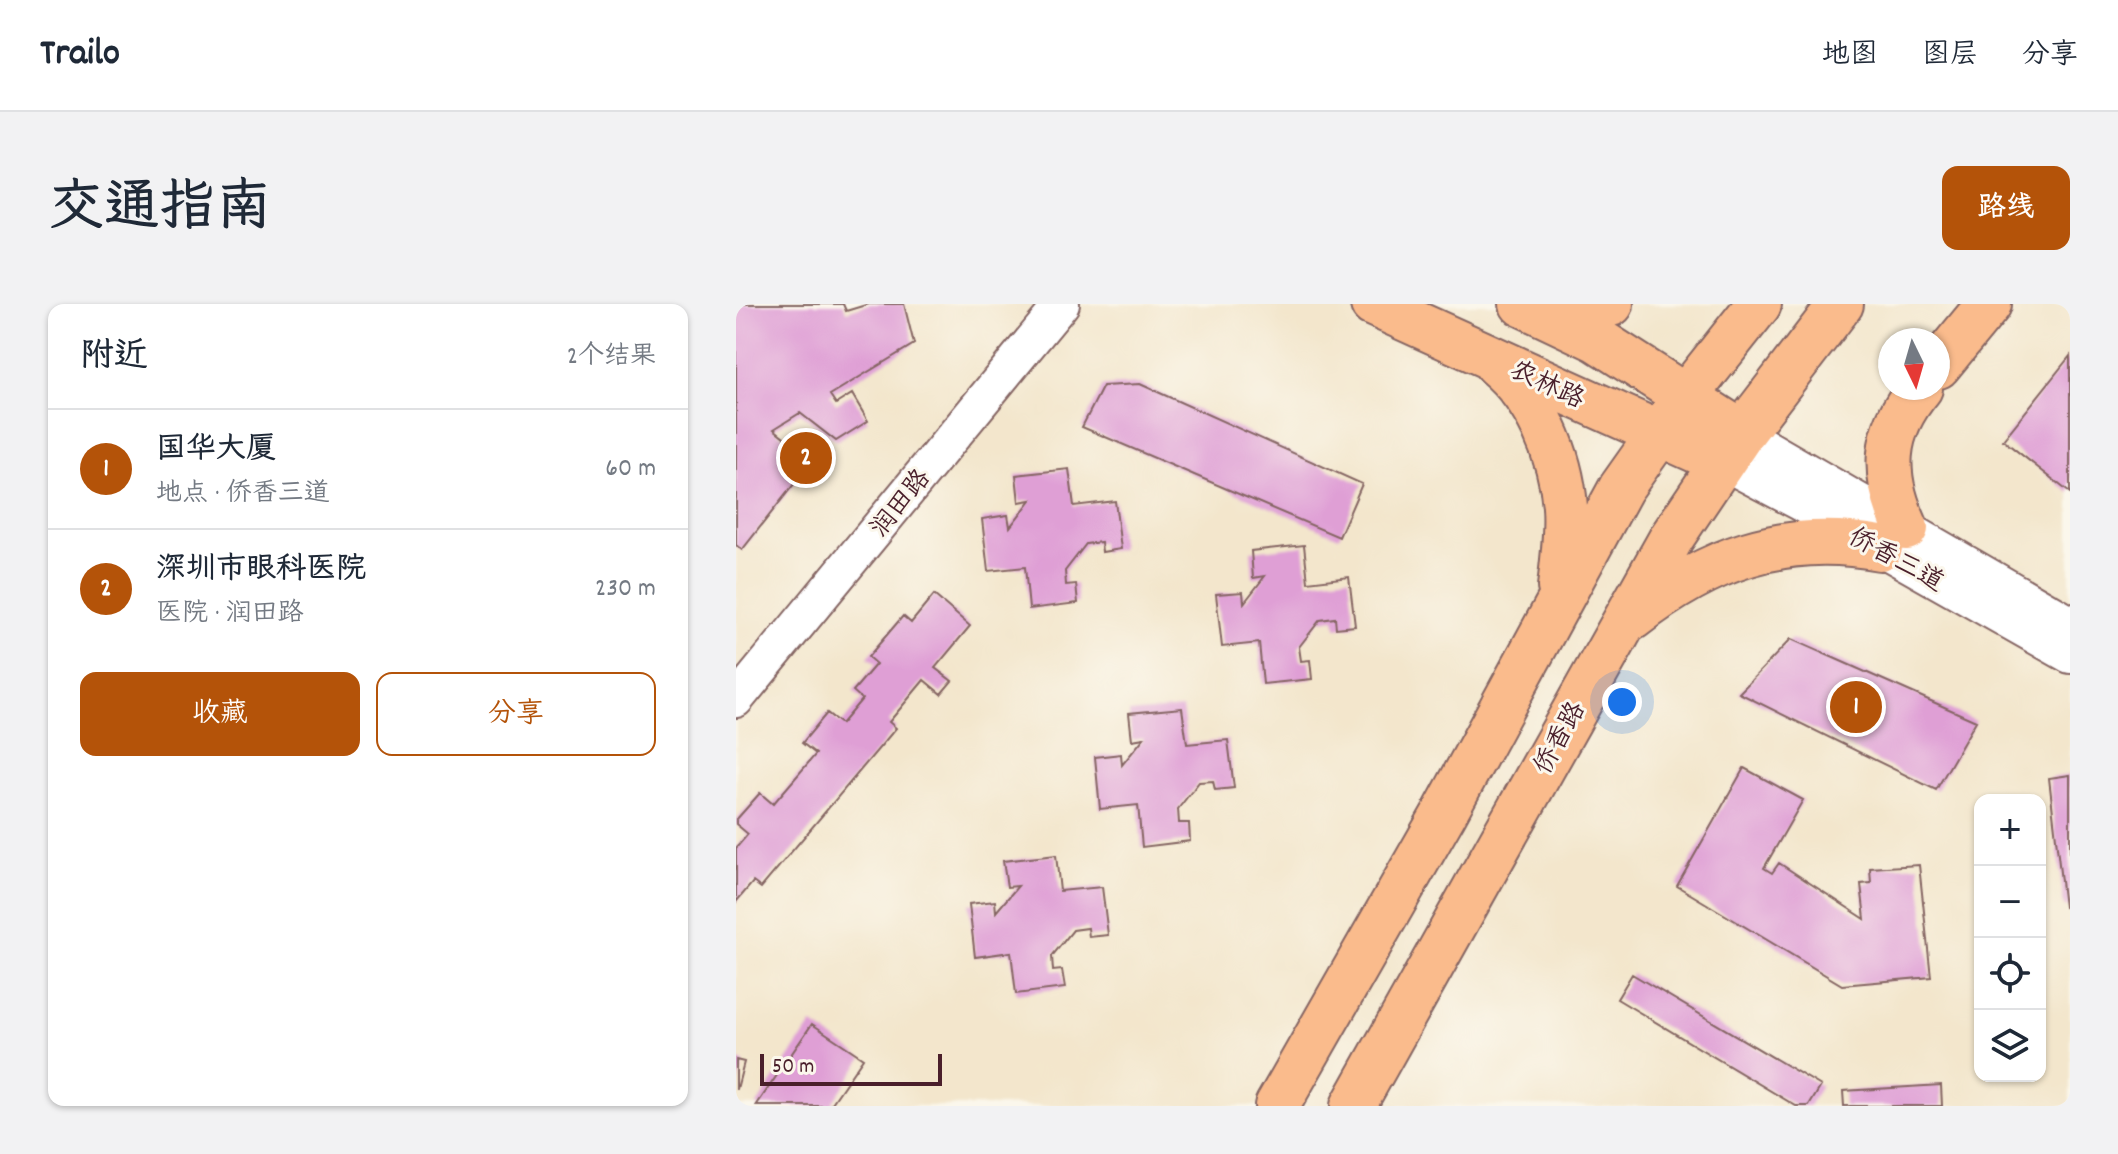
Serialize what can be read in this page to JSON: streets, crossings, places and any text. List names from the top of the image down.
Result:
{
  "streets": {
    "main road": ["农林路", "侨香路"],
    "street": ["润田路", "侨香三道"]
  },
  "crossings": [
    ["农林路", "侨香三道"],
    ["农林路", "侨香路"],
    ["侨香三道", "侨香路"]
  ],
  "scale_bar": "50 m",
  "north": "bottom",
  "page": {
    "header": "Trailo",
    "nav": ["地图", "图层", "分享"],
    "title": "交通指南",
    "buttons": [
      "路线",
      ["收藏", "分享"]
    ],
    "heading": ["附近", "2个结果"],
    "list": [
      {
        "mark": "1",
        "name": "国华大厦",
        "note": "地点 · 侨香三道",
        "value": "60 m"
      },
      {
        "mark": "2",
        "name": "深圳市眼科医院",
        "note": "医院 · 润田路",
        "value": "230 m"
      }
    ],
    "pins": ["2", "1"],
    "map_buttons": ["+", "−"],
    "scale": "50 m"
  }
}
